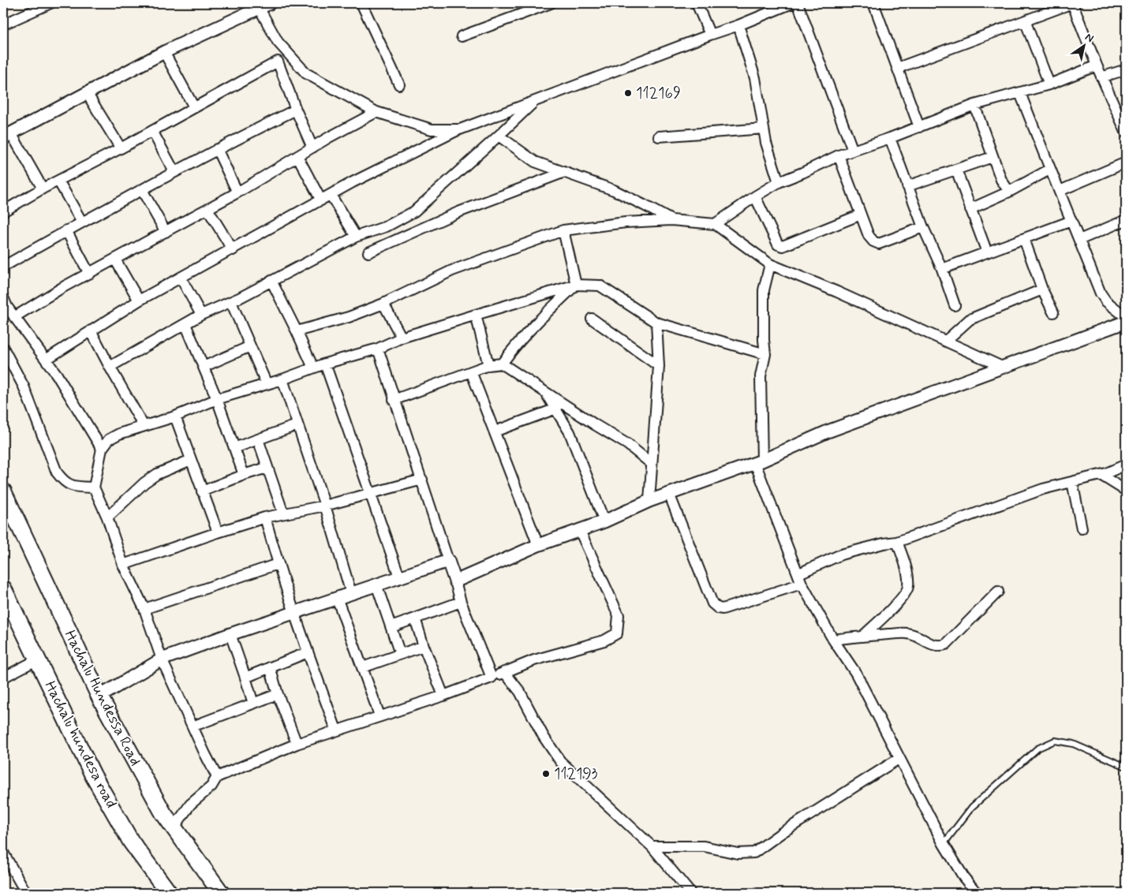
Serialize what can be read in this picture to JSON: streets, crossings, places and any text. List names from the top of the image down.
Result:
{
  "streets": {
    "main road": ["Hachalu Hundessa Road", "Hachalu hundesa road"]
  },
  "places": ["112169", "112193"],
  "north": "top right"
}
